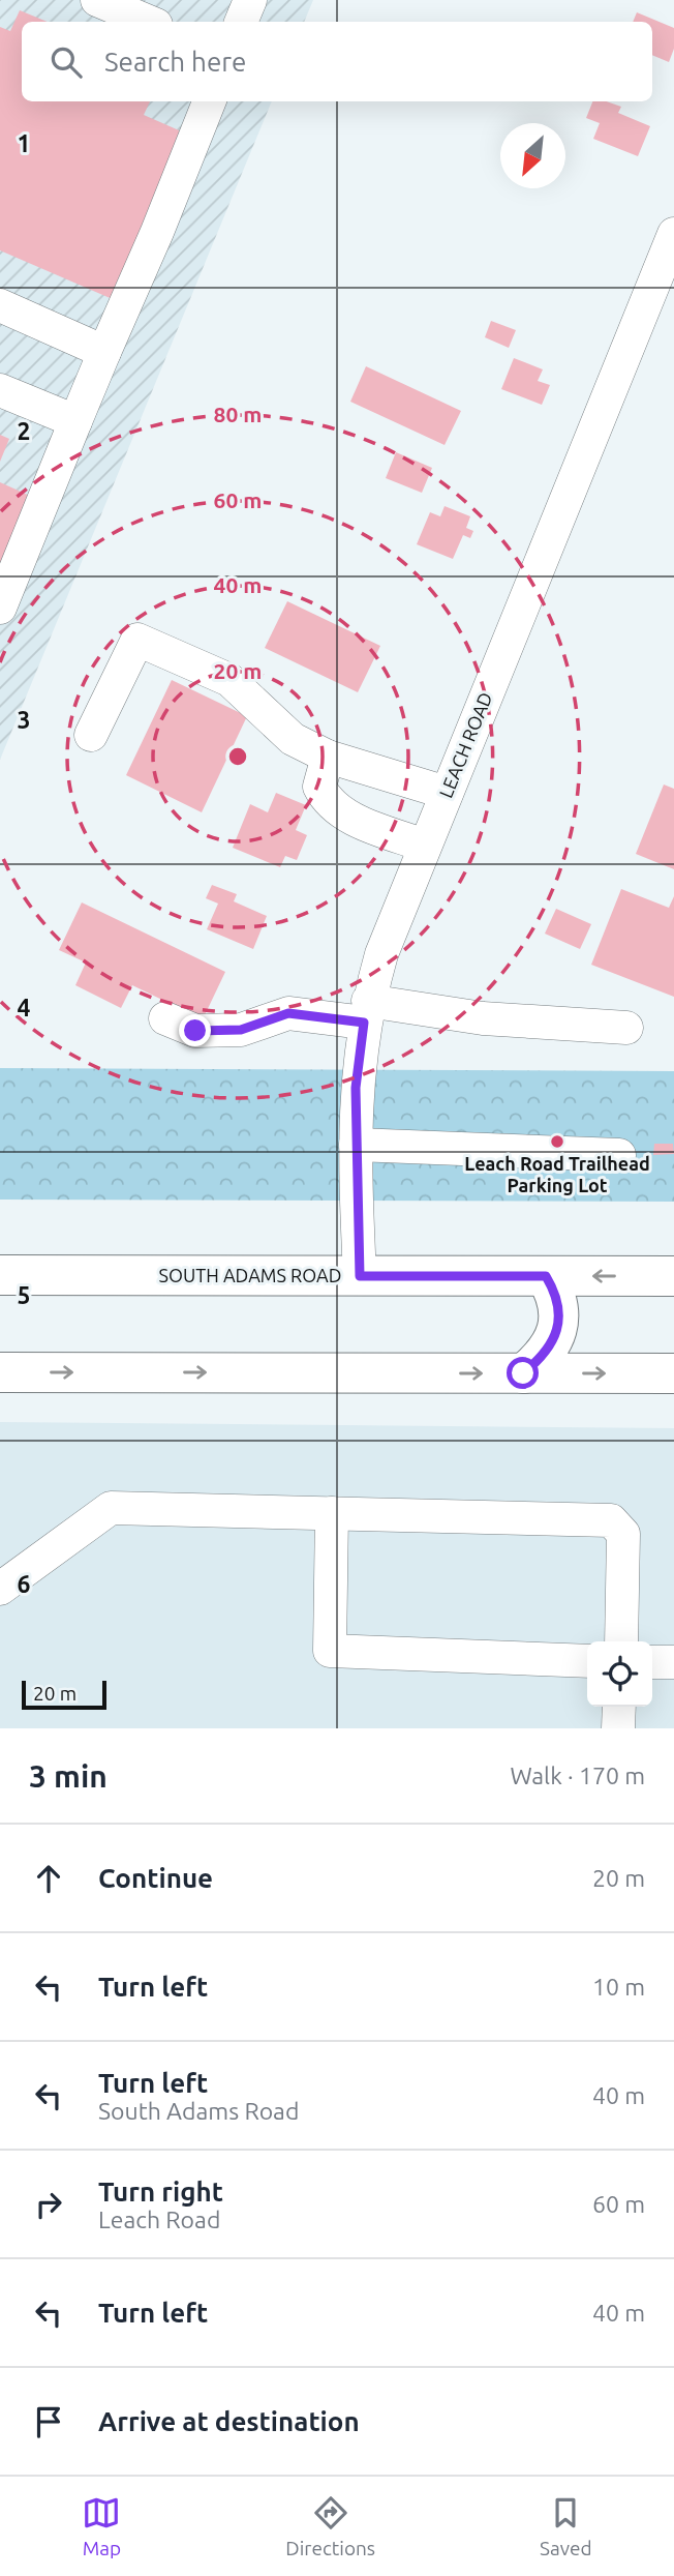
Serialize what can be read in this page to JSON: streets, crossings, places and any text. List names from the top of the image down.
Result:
{
  "streets": {
    "main road": ["SOUTH ADAMS ROAD"],
    "street": ["LEACH ROAD"]
  },
  "crossings": [
    ["LEACH ROAD", "SOUTH ADAMS ROAD"]
  ],
  "places": ["Leach Road Trailhead Parking Lot"],
  "scale_bar": "20 m",
  "north": "bottom left",
  "page": {
    "search": "Search here",
    "scale": "20 m",
    "heading": ["3 min", "Walk · 170 m"],
    "list": [
      ["Continue", "20 m"],
      ["Turn left", "10 m"],
      ["Turn left", "South Adams Road", "40 m"],
      ["Turn right", "Leach Road", "60 m"],
      ["Turn left", "40 m"],
      "Arrive at destination"
    ],
    "nav": ["Map", "Directions", "Saved"]
  },
  "grid": {
    "rows": [
      "1",
      "2",
      "3",
      "4",
      "5",
      "6"
    ]
  },
  "rings": [
    "80 m",
    "60 m",
    "40 m",
    "20 m"
  ]
}
